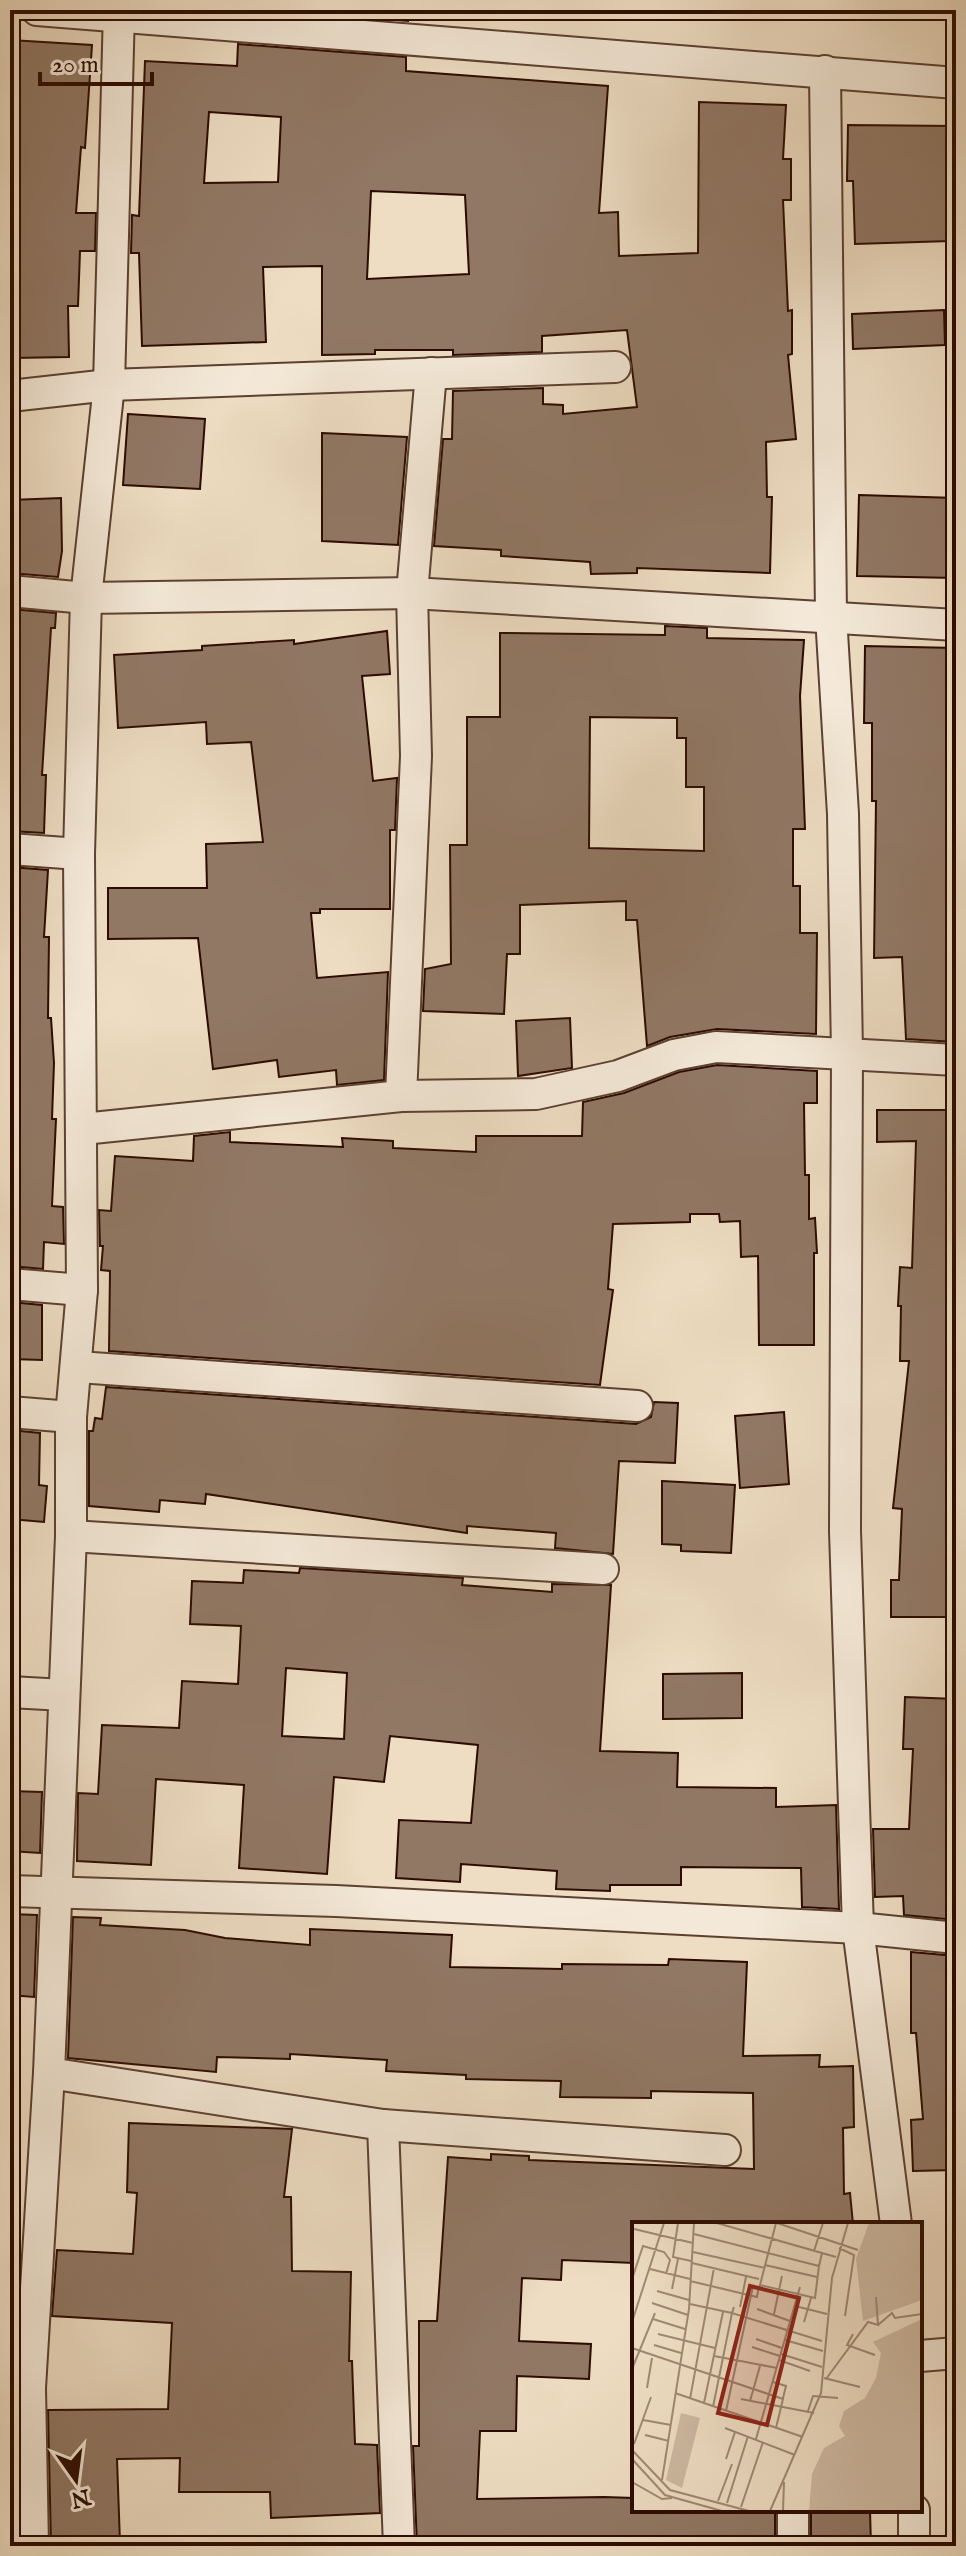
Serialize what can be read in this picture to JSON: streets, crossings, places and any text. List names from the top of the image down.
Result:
{
  "scale_bar": "20 m",
  "north": "bottom"
}
